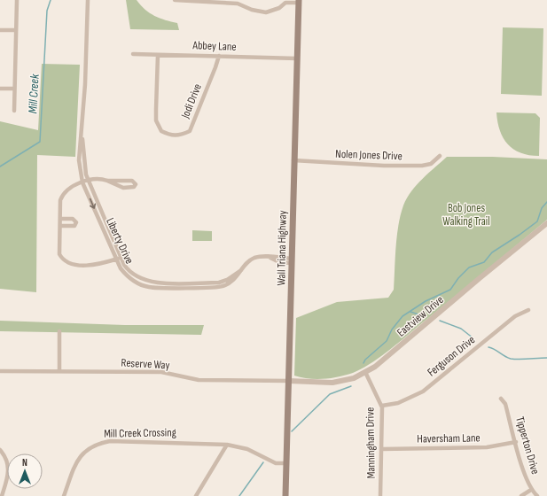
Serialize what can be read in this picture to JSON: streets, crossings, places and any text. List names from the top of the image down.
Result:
{
  "streets": {
    "main road": ["Wall Triana Highway"],
    "street": [
      "Abbey Lane",
      "Jodi Drive",
      "Nolen Jones Drive",
      "Liberty Drive",
      "Eastview Drive",
      "Ferguson Drive",
      "Reserve Way",
      "Mill Creek Crossing",
      "Haversham Lane",
      "Manningham Drive",
      "Tipperton Drive"
    ]
  },
  "crossings": [
    ["Abbey Lane", "Jodi Drive"],
    ["Abbey Lane", "Wall Triana Highway"],
    ["Nolen Jones Drive", "Wall Triana Highway"],
    ["Liberty Drive", "Wall Triana Highway"],
    ["Wall Triana Highway", "Eastview Drive"],
    ["Wall Triana Highway", "Reserve Way"],
    ["Wall Triana Highway", "Mill Creek Crossing"],
    ["Eastview Drive", "Reserve Way"],
    ["Eastview Drive", "Manningham Drive"],
    ["Ferguson Drive", "Manningham Drive"],
    ["Haversham Lane", "Manningham Drive"],
    ["Haversham Lane", "Tipperton Drive"]
  ],
  "water": ["Mill Creek"],
  "parks": ["Bob Jones Walking Trail"],
  "north": "top"
}
